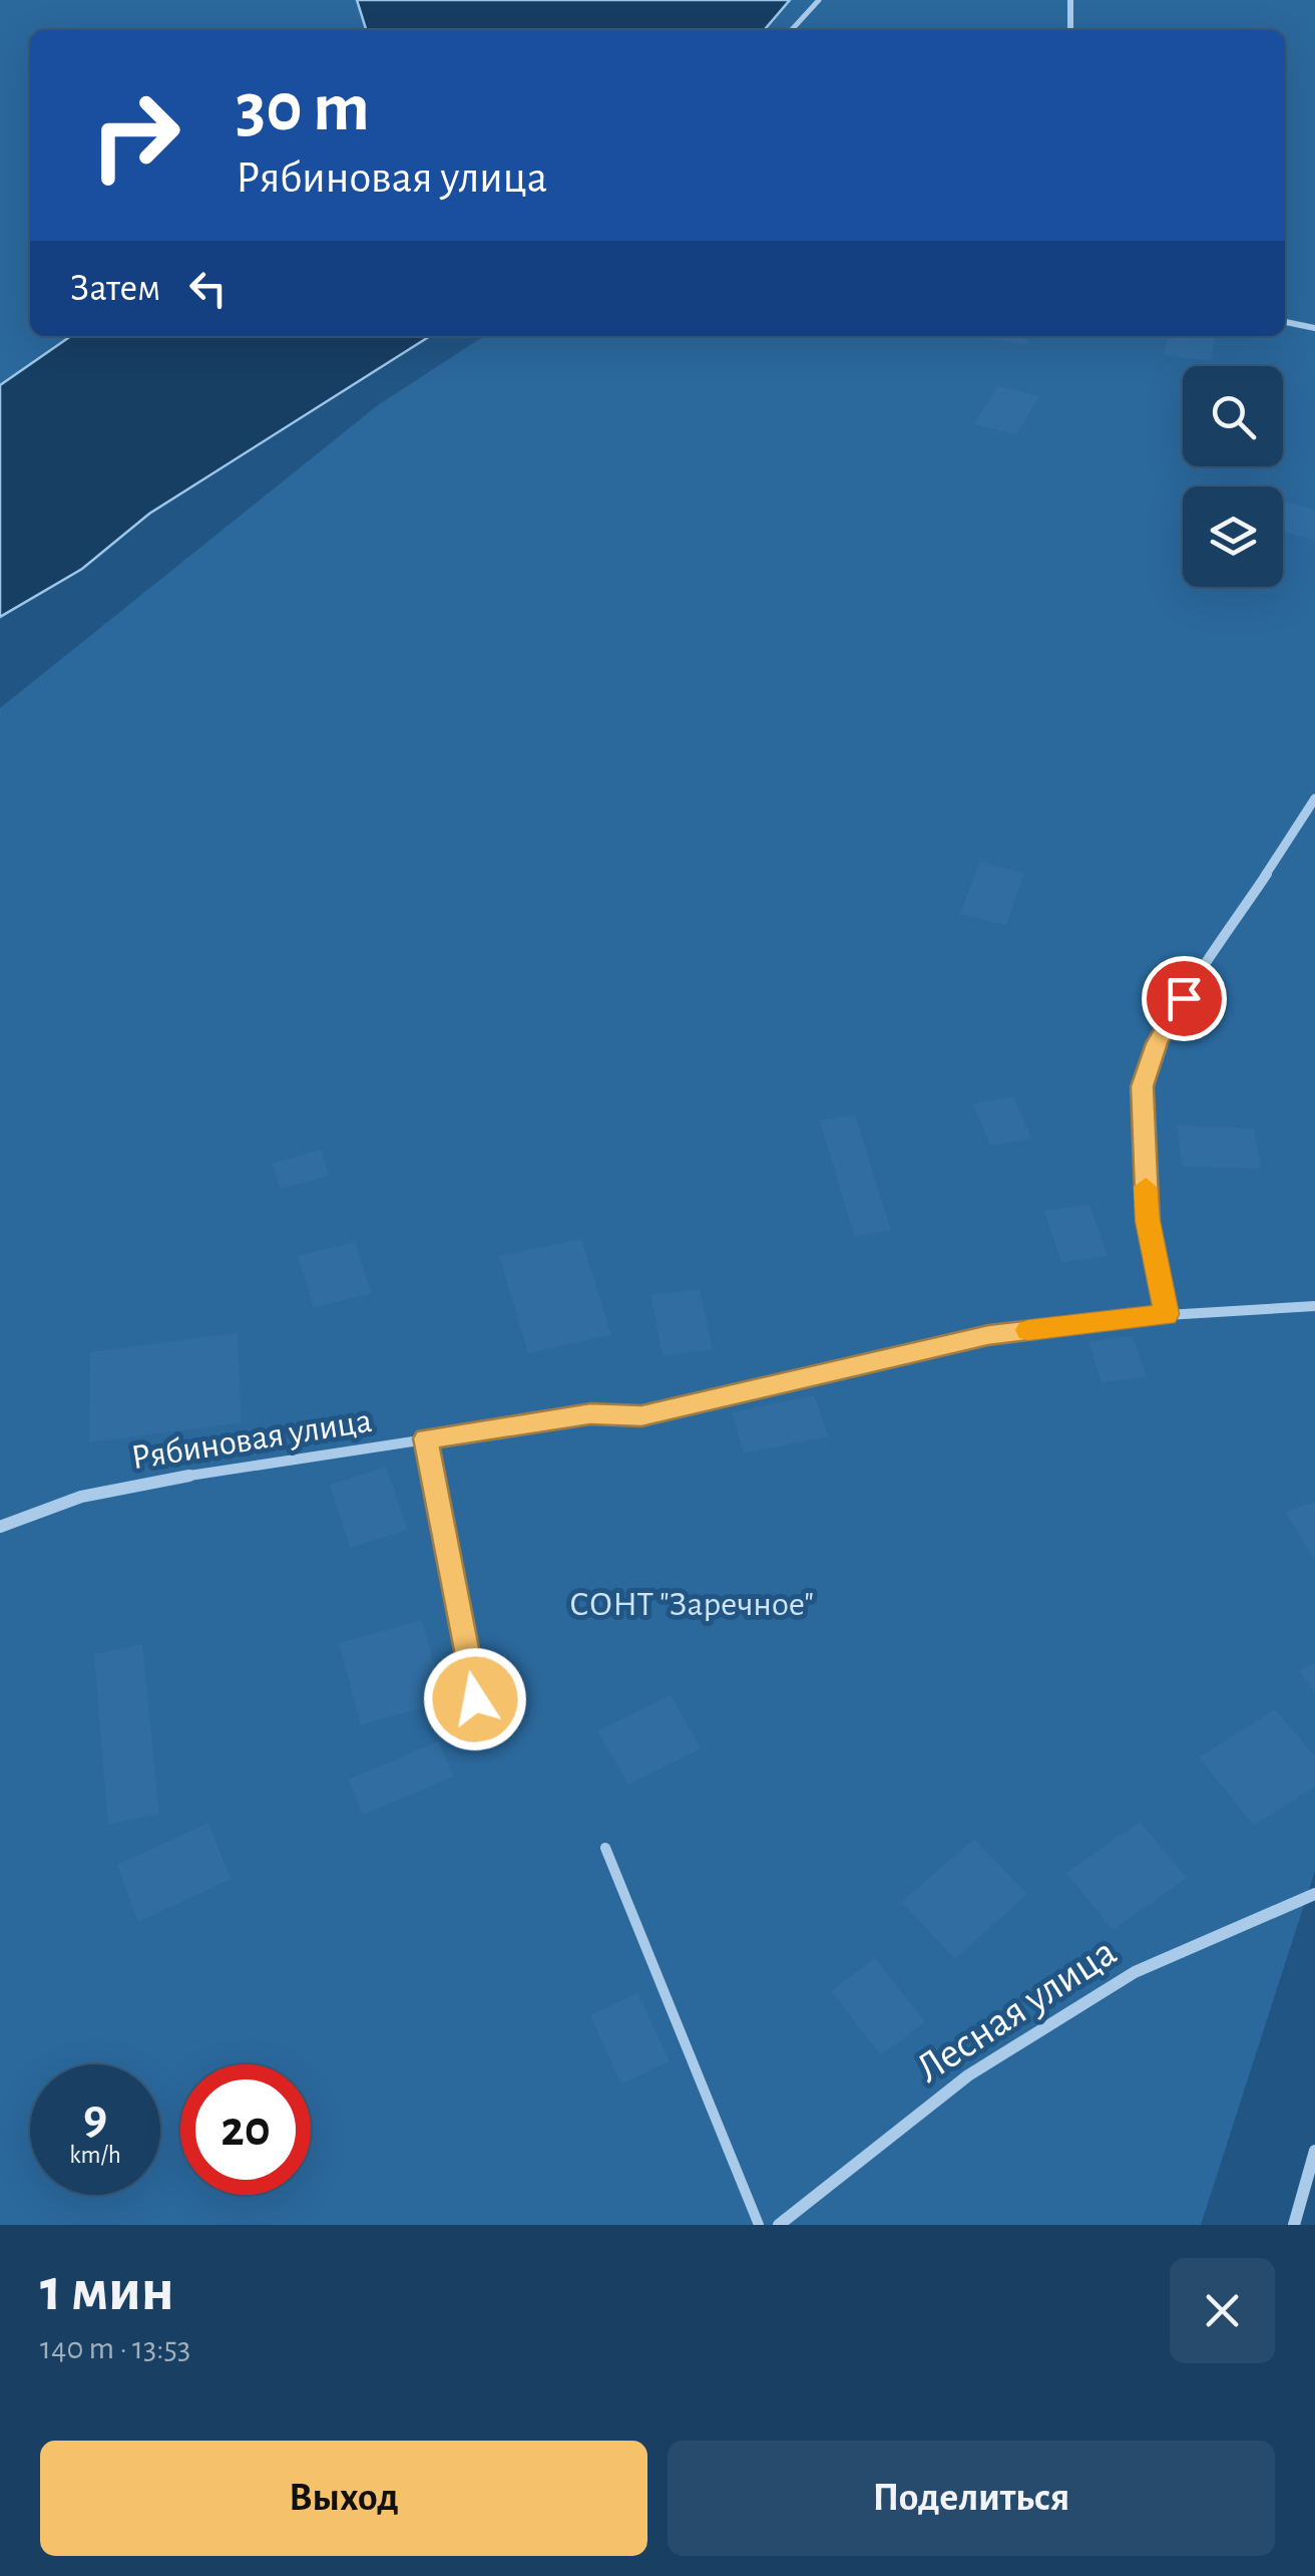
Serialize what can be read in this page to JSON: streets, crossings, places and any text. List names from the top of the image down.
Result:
{
  "streets": {
    "street": ["Рябиновая улица", "Лесная улица"]
  },
  "parks": ["СОНТ \"Заречное\""],
  "page": {
    "turn": ["30 m", "Рябиновая улица"],
    "then": "Затем",
    "speed": "9 km/h",
    "limit": "20",
    "heading": ["1 мин", "140 m · 13:53"],
    "buttons": ["Выход", "Поделиться"]
  }
}
